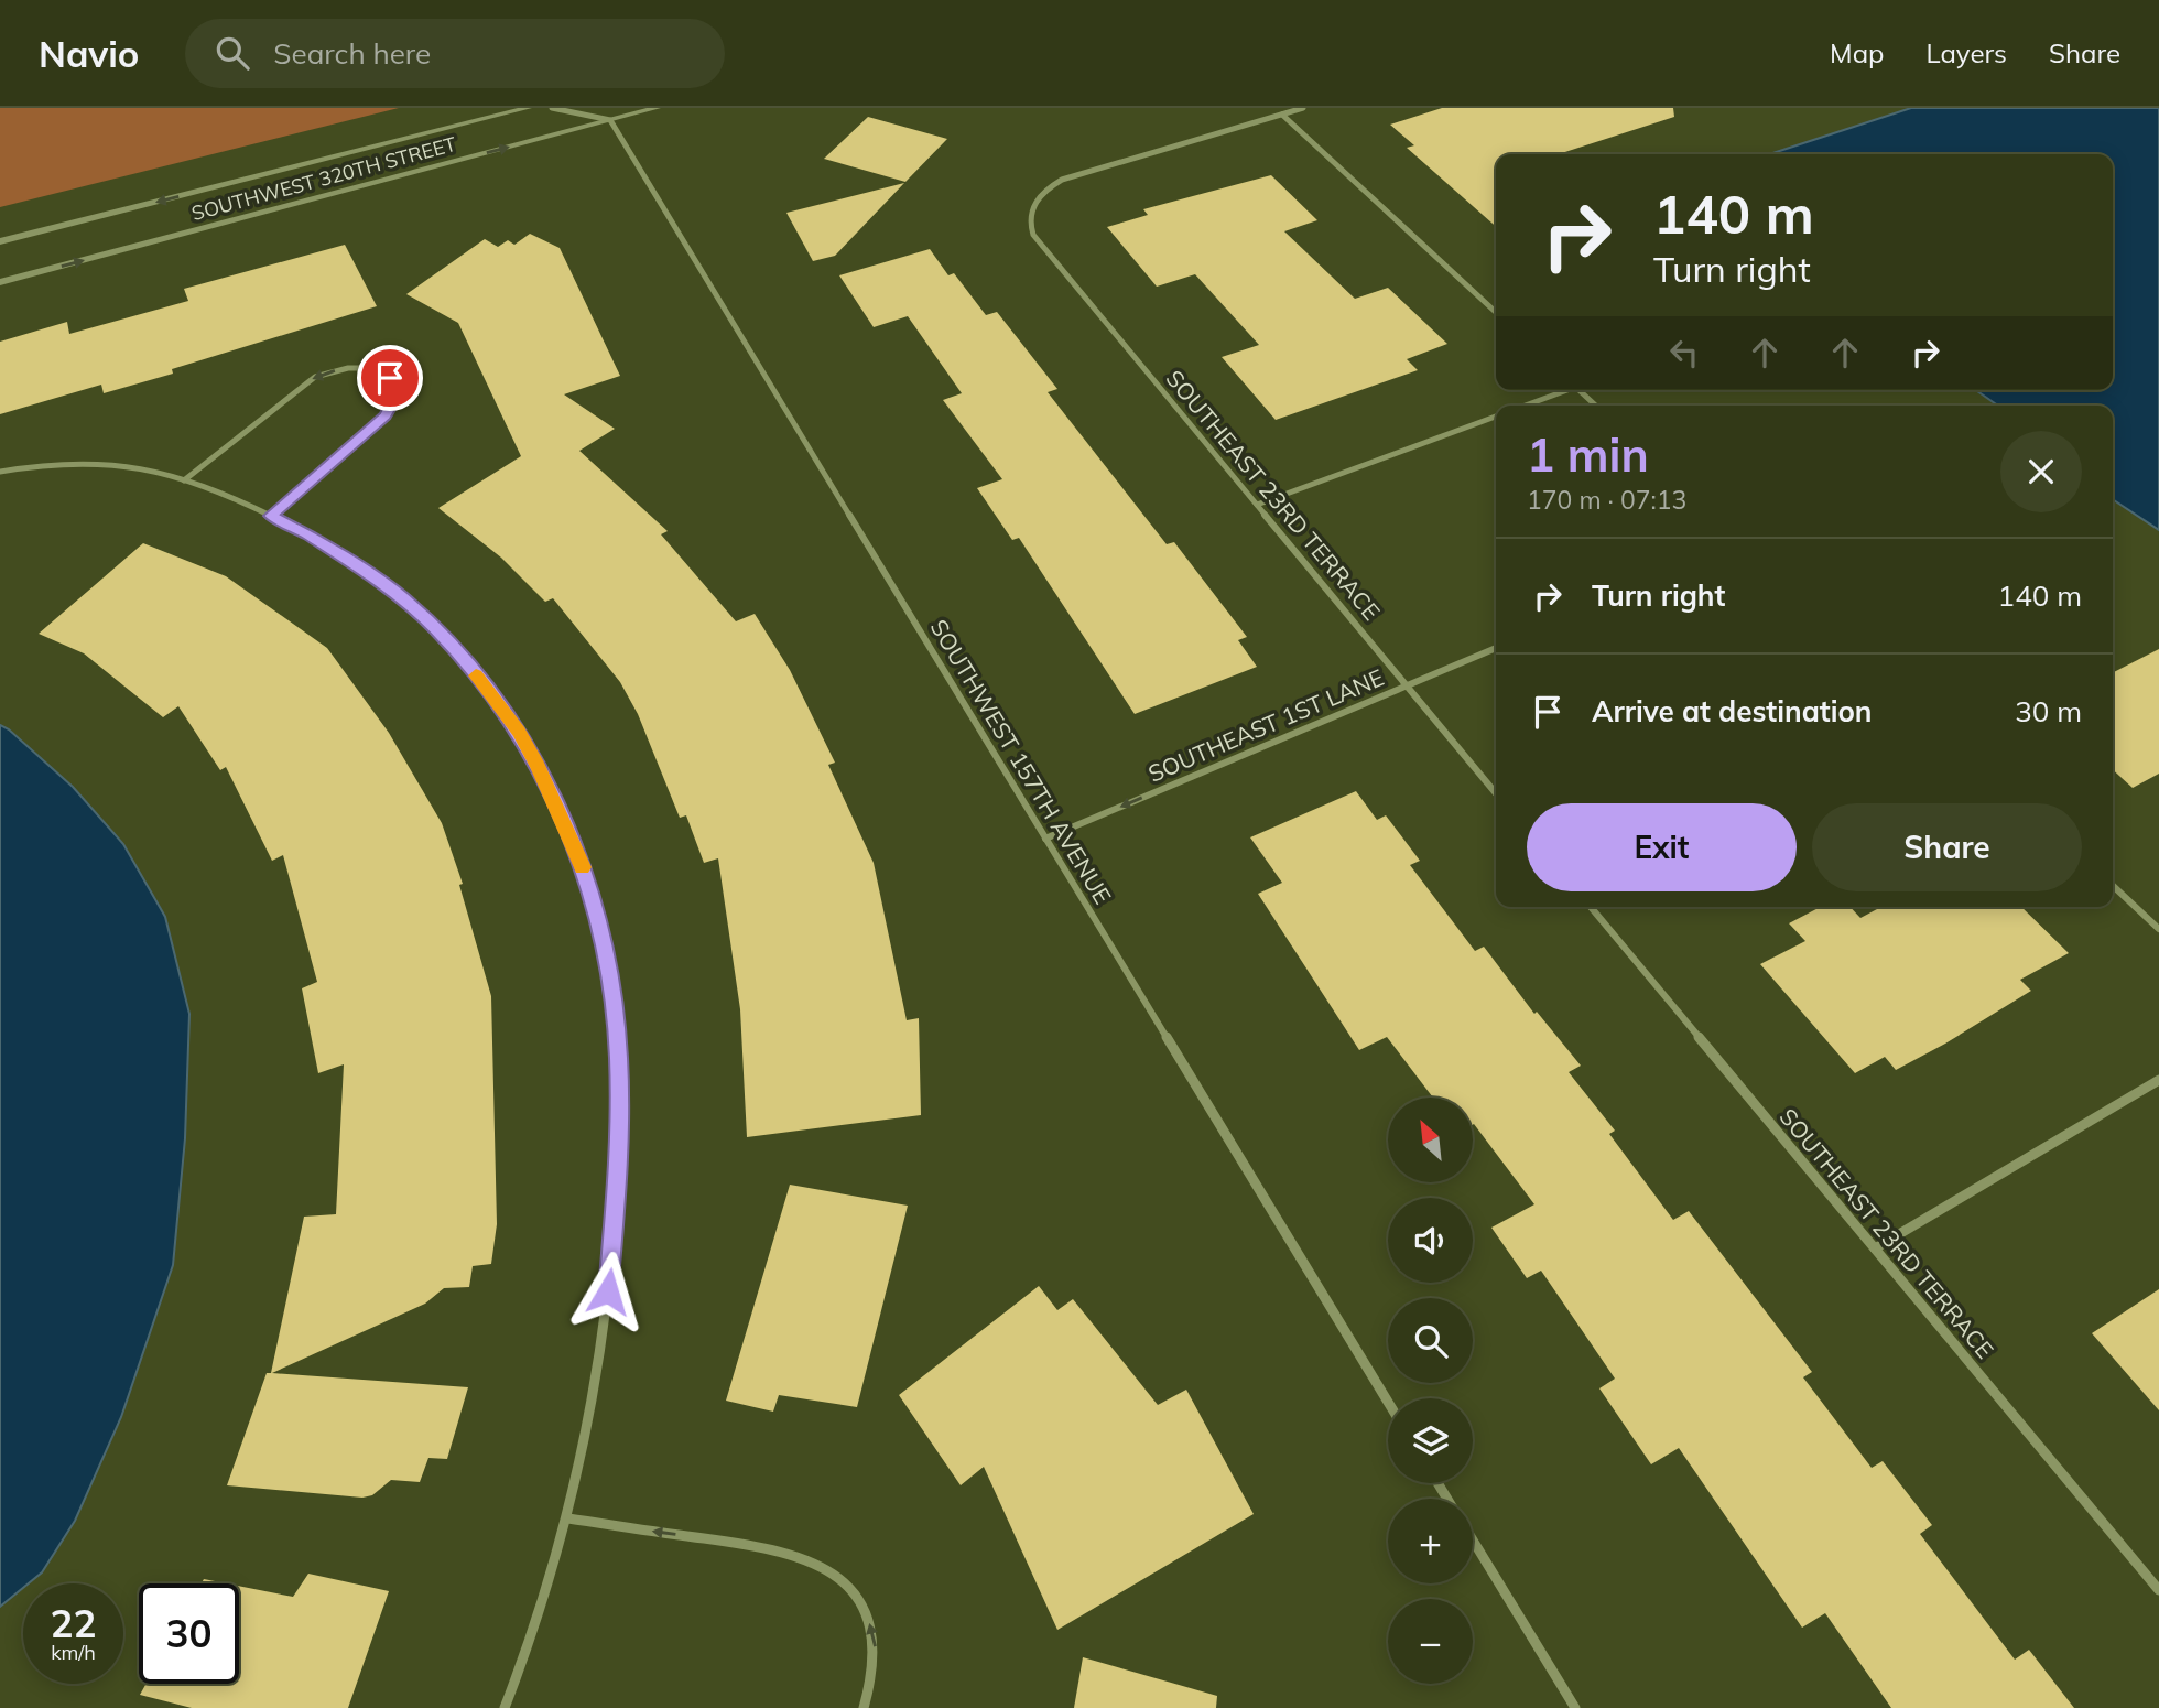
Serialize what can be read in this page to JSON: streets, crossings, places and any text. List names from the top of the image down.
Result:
{
  "streets": {
    "street": [
      "SOUTHWEST 320TH STREET",
      "SOUTHEAST 23RD TERRACE",
      "SOUTHEAST 1ST LANE",
      "SOUTHWEST 157TH AVENUE"
    ]
  },
  "crossings": [
    ["SOUTHWEST 320TH STREET", "SOUTHWEST 157TH AVENUE"],
    ["SOUTHEAST 23RD TERRACE", "SOUTHEAST 1ST LANE"],
    ["SOUTHEAST 1ST LANE", "SOUTHWEST 157TH AVENUE"]
  ],
  "one_way": ["SOUTHEAST 1ST LANE"],
  "north": "top left",
  "page": {
    "header": "Navio",
    "search": "Search here",
    "nav": ["Map", "Layers", "Share"],
    "turn": ["140 m", "Turn right"],
    "heading": ["1 min", "170 m · 07:13"],
    "list": [
      {
        "name": "Turn right",
        "value": "140 m"
      },
      {
        "name": "Arrive at destination",
        "value": "30 m"
      }
    ],
    "buttons": ["Exit", "Share"],
    "map_buttons": ["+", "−"],
    "speed": "22 km/h",
    "limit": "30"
  }
}
